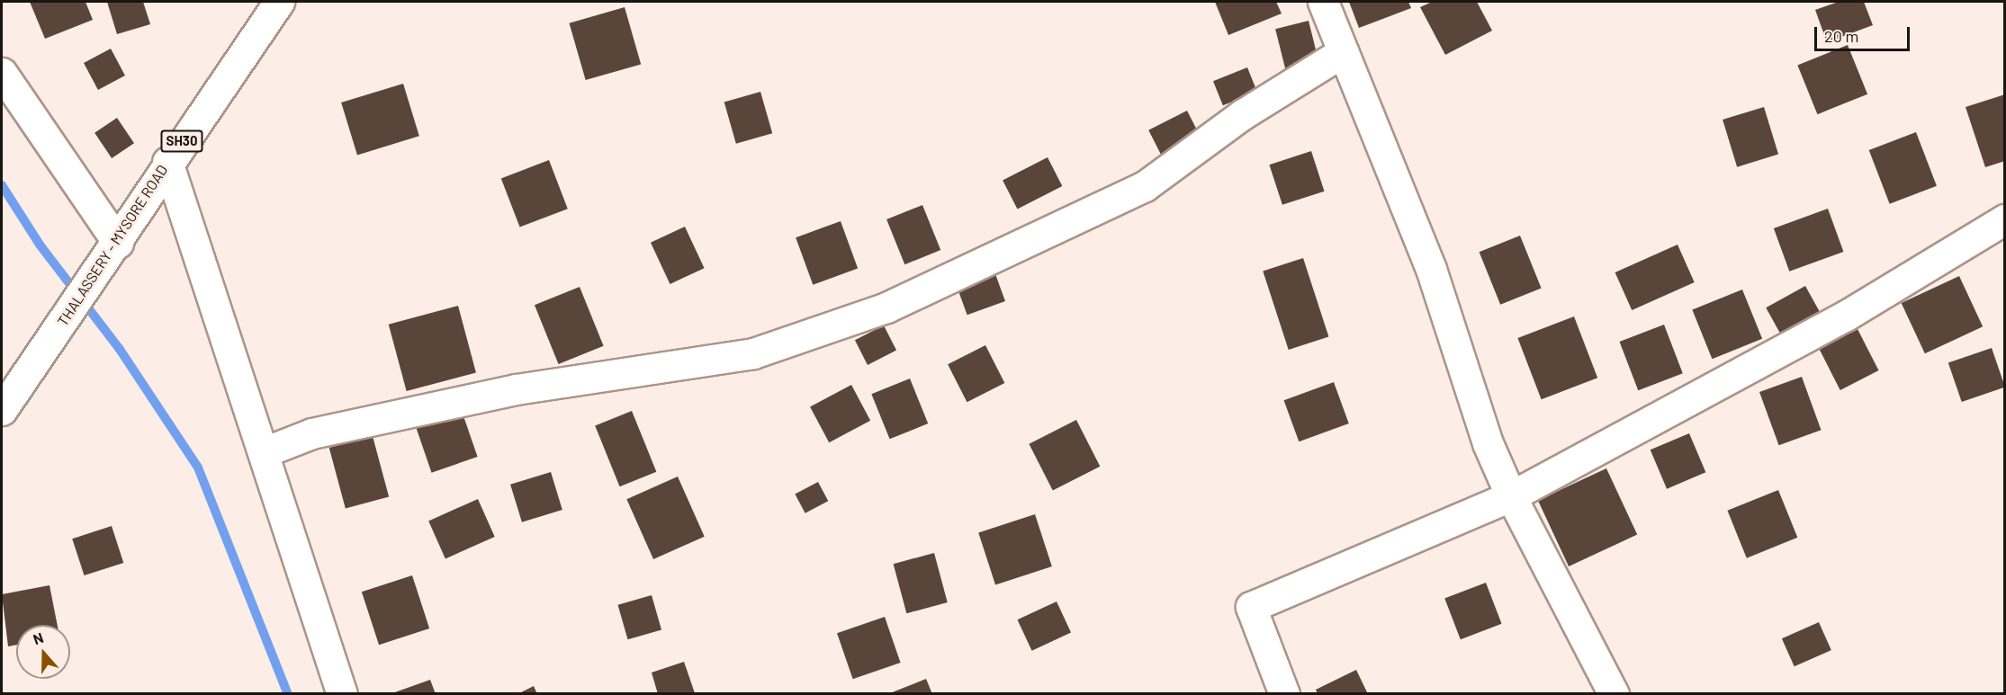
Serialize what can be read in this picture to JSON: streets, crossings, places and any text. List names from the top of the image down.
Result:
{
  "streets": {
    "street": ["SH30", "THALASSERY - MYSORE ROAD"]
  },
  "scale_bar": "20 m",
  "north": "top"
}
